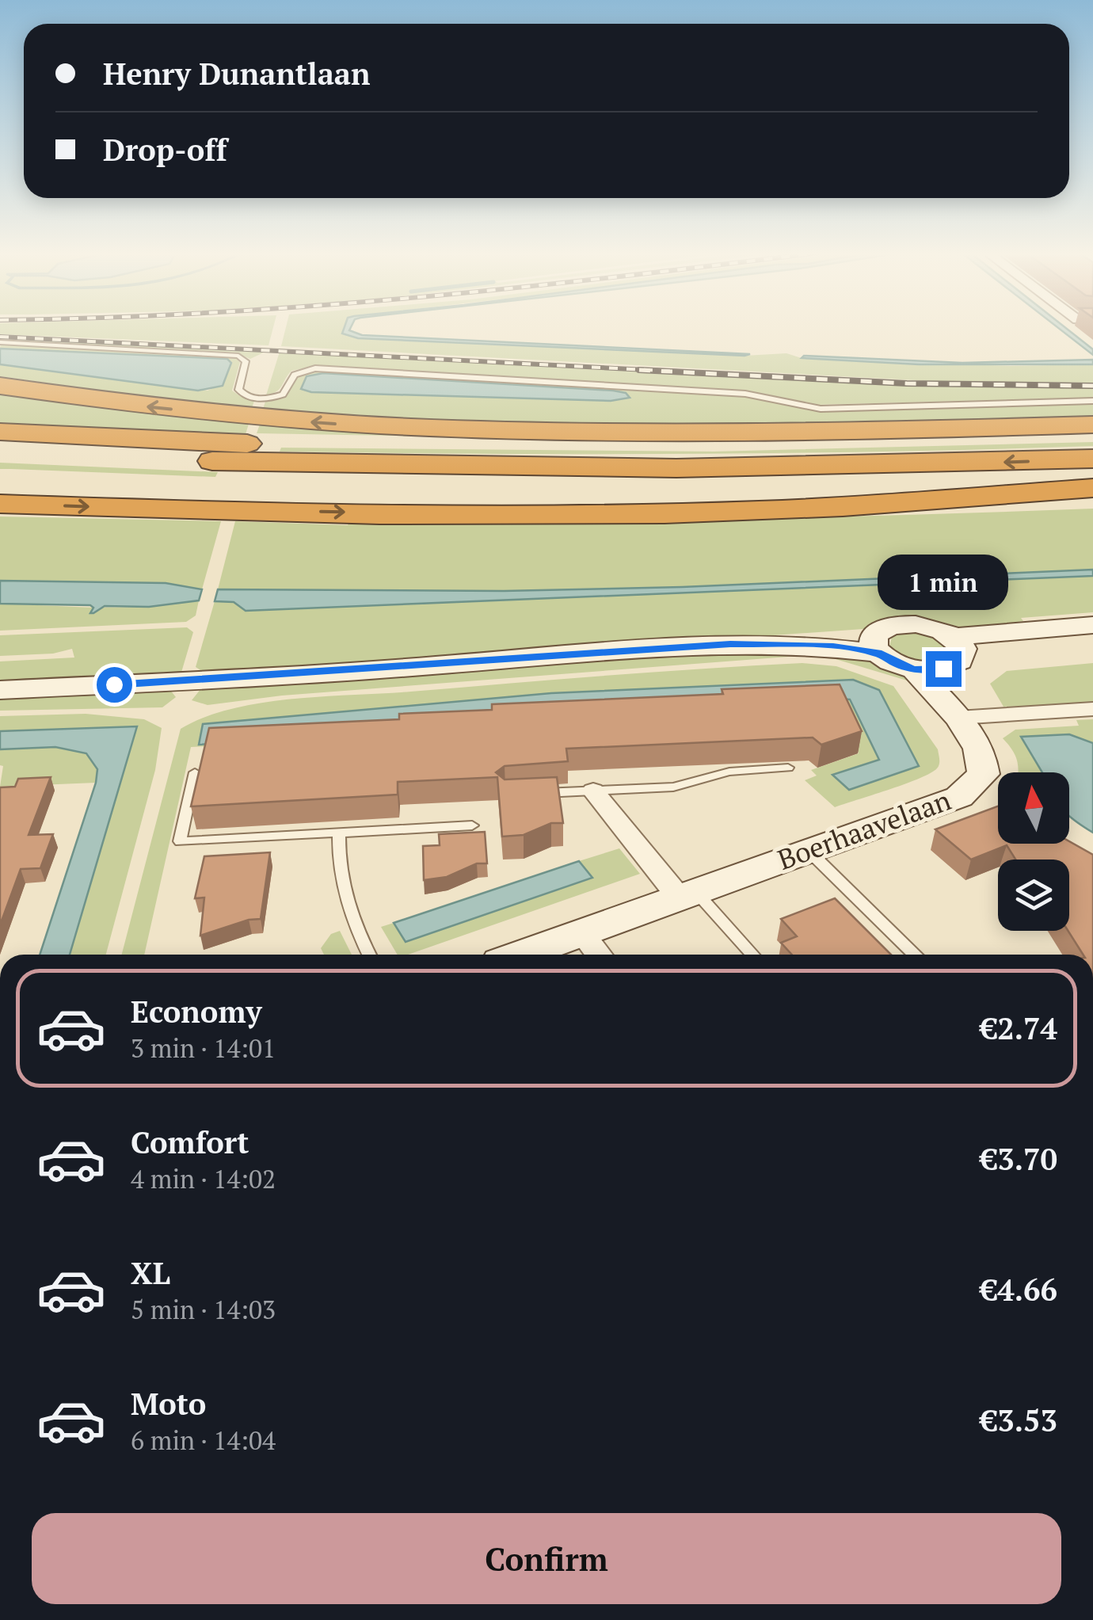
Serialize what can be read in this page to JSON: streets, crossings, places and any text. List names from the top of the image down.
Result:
{
  "streets": {
    "main road": ["Boerhaavelaan"]
  },
  "north": "top",
  "page": {
    "banner": ["Henry Dunantlaan", "Drop-off"],
    "bubble": "1 min",
    "list": [
      {
        "name": "Economy",
        "note": "3 min · 14:01",
        "value": "€2.74"
      },
      {
        "name": "Comfort",
        "note": "4 min · 14:02",
        "value": "€3.70"
      },
      {
        "name": "XL",
        "note": "5 min · 14:03",
        "value": "€4.66"
      },
      {
        "name": "Moto",
        "note": "6 min · 14:04",
        "value": "€3.53"
      }
    ],
    "buttons": "Confirm"
  }
}
